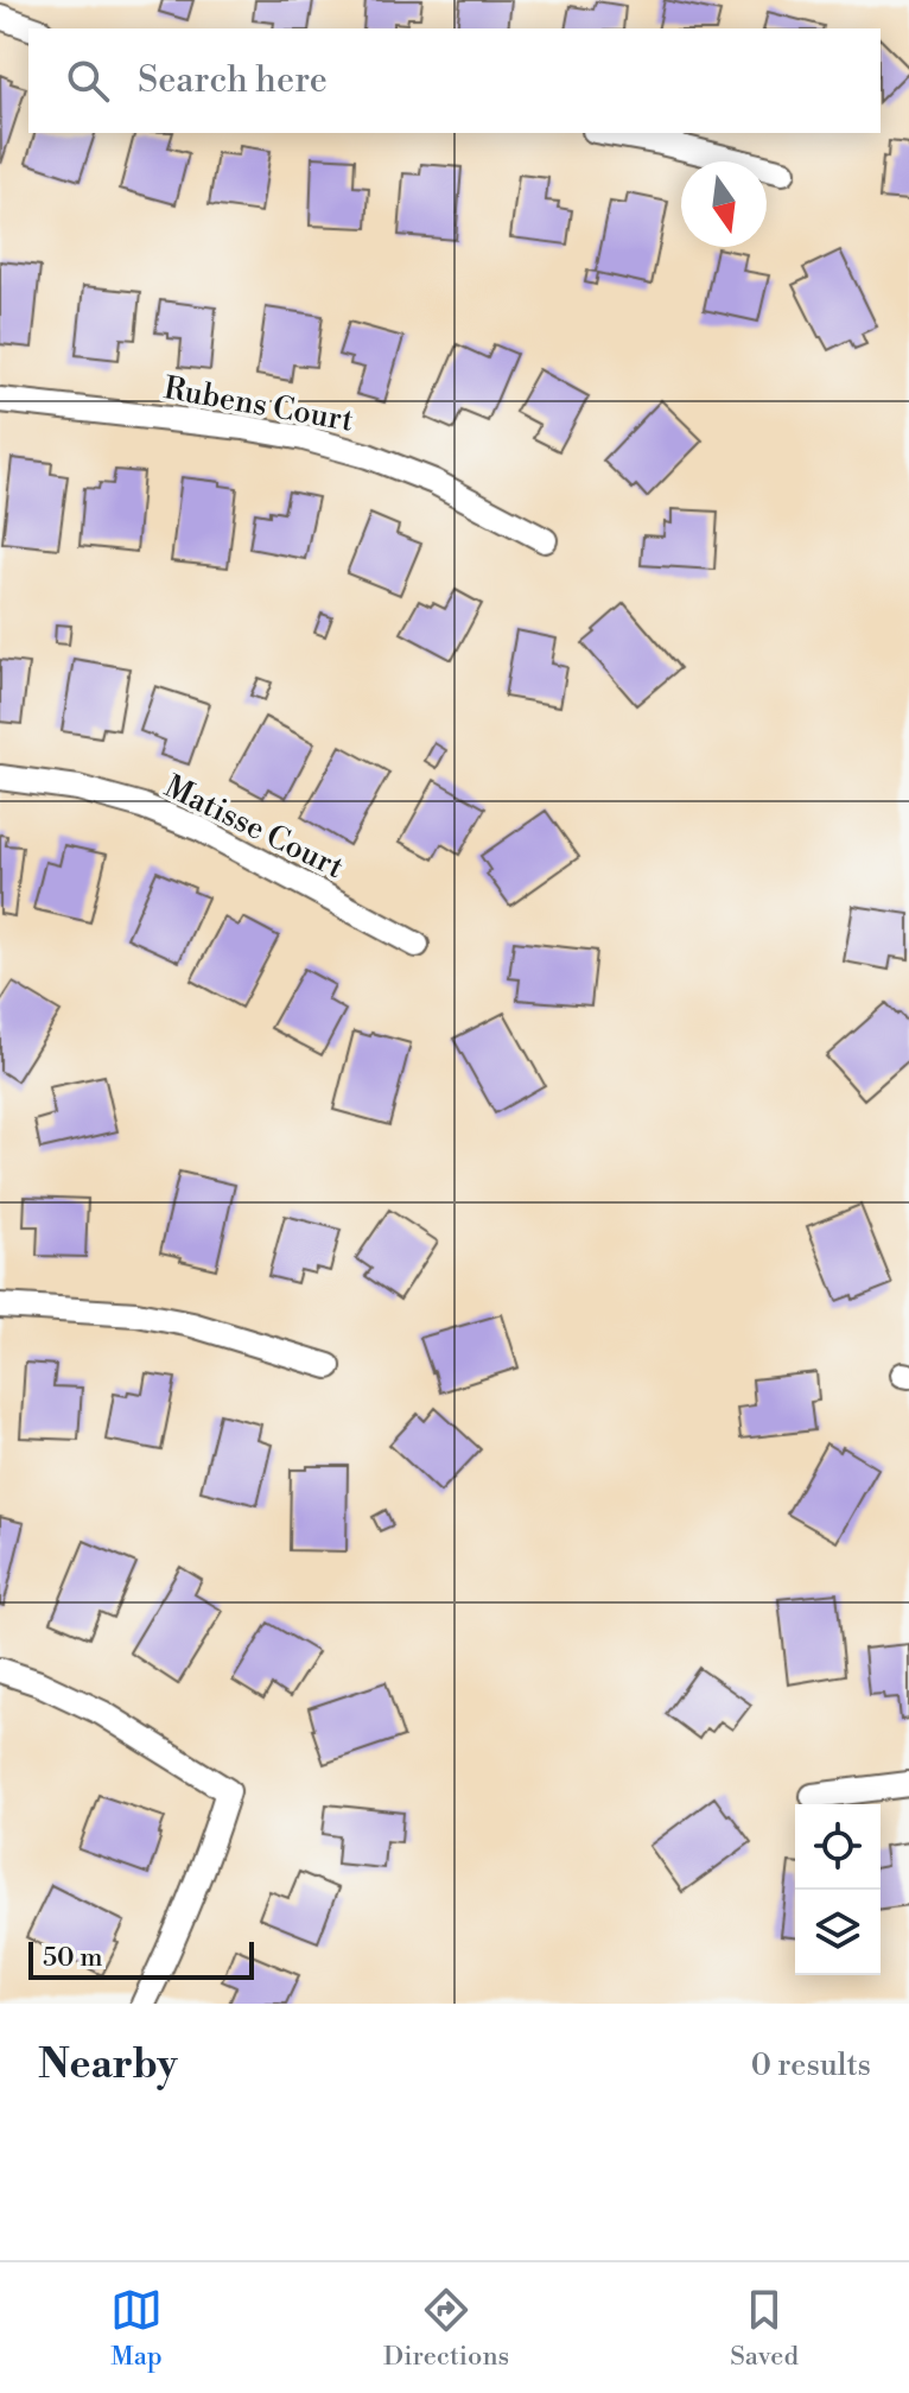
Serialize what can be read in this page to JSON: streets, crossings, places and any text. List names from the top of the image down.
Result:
{
  "streets": {
    "street": ["Rubens Court", "Matisse Court"]
  },
  "scale_bar": "50 m",
  "north": "bottom",
  "page": {
    "search": "Search here",
    "scale": "50 m",
    "heading": ["Nearby", "0 results"],
    "nav": ["Map", "Directions", "Saved"]
  }
}
